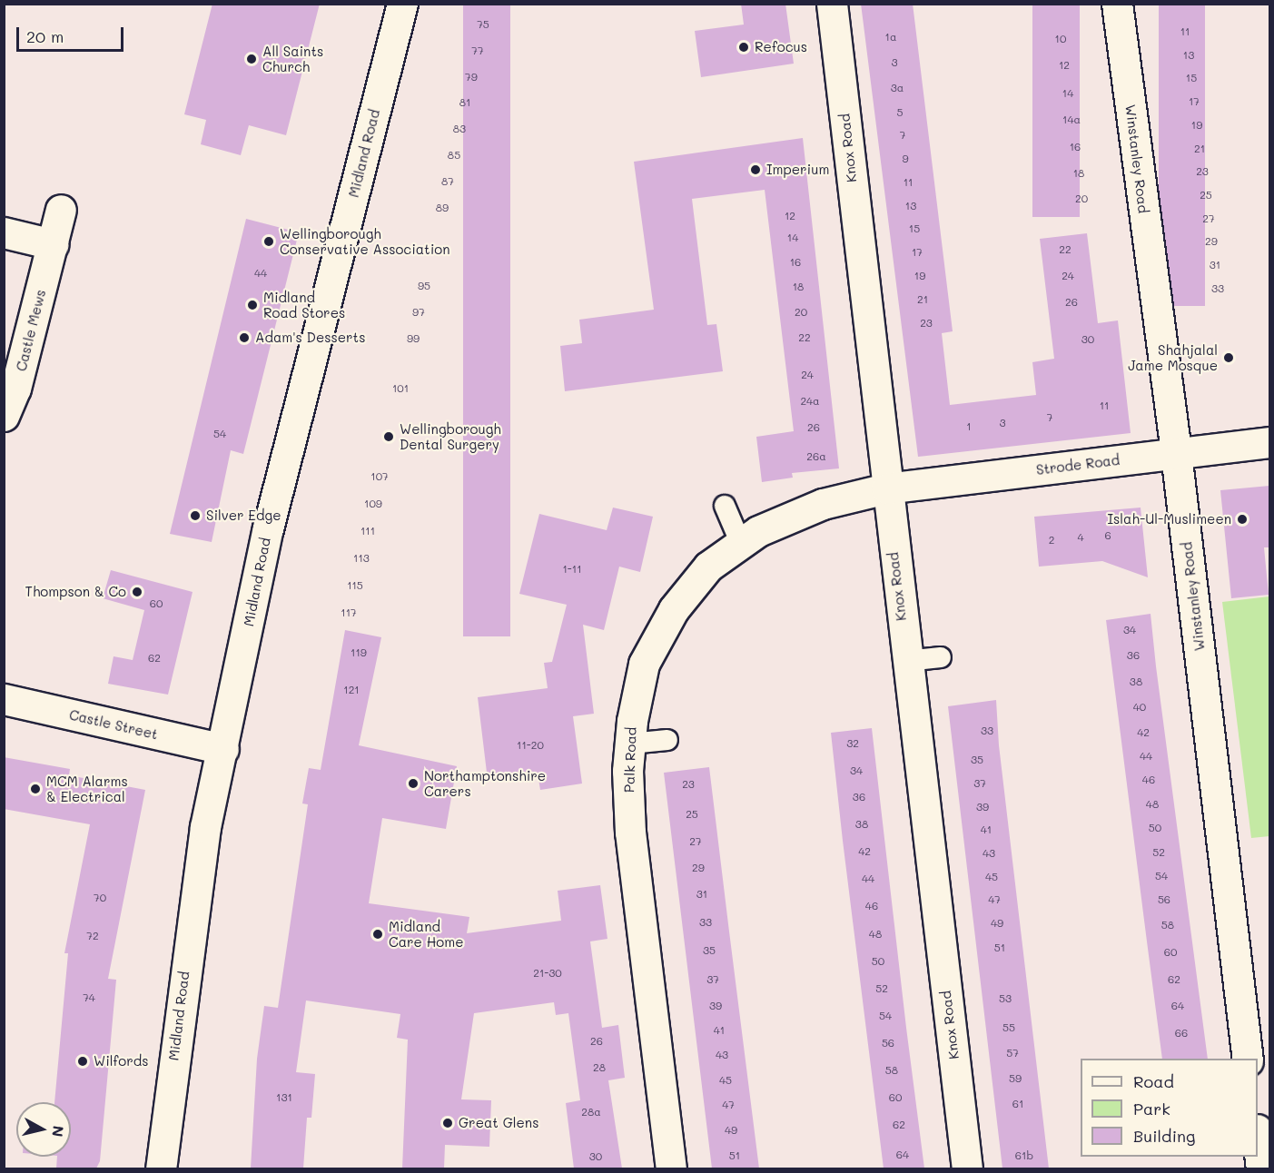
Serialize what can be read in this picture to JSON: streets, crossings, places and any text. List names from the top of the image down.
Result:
{
  "streets": {
    "street": [
      "Knox Road",
      "Midland Road",
      "Winstanley Road",
      "Castle Mews",
      "Strode Road",
      "Castle Street",
      "Palk Road"
    ]
  },
  "crossings": [
    ["Knox Road", "Strode Road"],
    ["Knox Road", "Palk Road"],
    ["Midland Road", "Castle Street"],
    ["Winstanley Road", "Strode Road"],
    ["Strode Road", "Palk Road"]
  ],
  "places": [
    "Refocus",
    "All Saints Church",
    "Imperium",
    "Wellingborough Conservative Association",
    "Midland Road Stores",
    "Adam's Desserts",
    "Shahjalal Jame Mosque",
    "Wellingborough Dental Surgery",
    "Silver Edge",
    "Islah-Ul-Muslimeen",
    "Thompson & Co",
    "Northamptonshire Carers",
    "MCM Alarms & Electrical",
    "Midland Care Home",
    "Wilfords",
    "Great Glens"
  ],
  "house_numbers": [
    "75",
    "11",
    "1a",
    "10",
    "77",
    "13",
    "3",
    "12",
    "79",
    "15",
    "3a",
    "14",
    "17",
    "81",
    "5",
    "14a",
    "19",
    "83",
    "7",
    "16",
    "21",
    "85",
    "9",
    "23",
    "18",
    "87",
    "11",
    "25",
    "20",
    "13",
    "89",
    "12",
    "27",
    "15",
    "14",
    "29",
    "22",
    "17",
    "16",
    "31",
    "44",
    "19",
    "24",
    "95",
    "18",
    "33",
    "21",
    "26",
    "97",
    "20",
    "23",
    "22",
    "99",
    "30",
    "24",
    "101",
    "24a",
    "11",
    "7",
    "3",
    "1",
    "26",
    "54",
    "26a",
    "107",
    "109",
    "111",
    "6",
    "4",
    "2",
    "113",
    "1-11",
    "115",
    "60",
    "117",
    "34",
    "119",
    "36",
    "62",
    "38",
    "121",
    "40",
    "33",
    "42",
    "32",
    "11-20",
    "44",
    "35",
    "34",
    "46",
    "37",
    "23",
    "36",
    "48",
    "39",
    "25",
    "38",
    "50",
    "41",
    "27",
    "42",
    "52",
    "43",
    "29",
    "54",
    "45",
    "44",
    "31",
    "70",
    "47",
    "56",
    "46",
    "33",
    "49",
    "58",
    "48",
    "72",
    "51",
    "35",
    "60",
    "50",
    "21-30",
    "37",
    "62",
    "52",
    "74",
    "53",
    "39",
    "64",
    "54",
    "55",
    "41",
    "66",
    "26",
    "56",
    "57",
    "43",
    "28",
    "58",
    "59",
    "45",
    "131",
    "60",
    "61",
    "47",
    "28a",
    "62",
    "49",
    "64",
    "51",
    "61b",
    "30"
  ],
  "legend": ["Road", "Park", "Building"],
  "scale_bar": "20 m",
  "north": "right"
}
